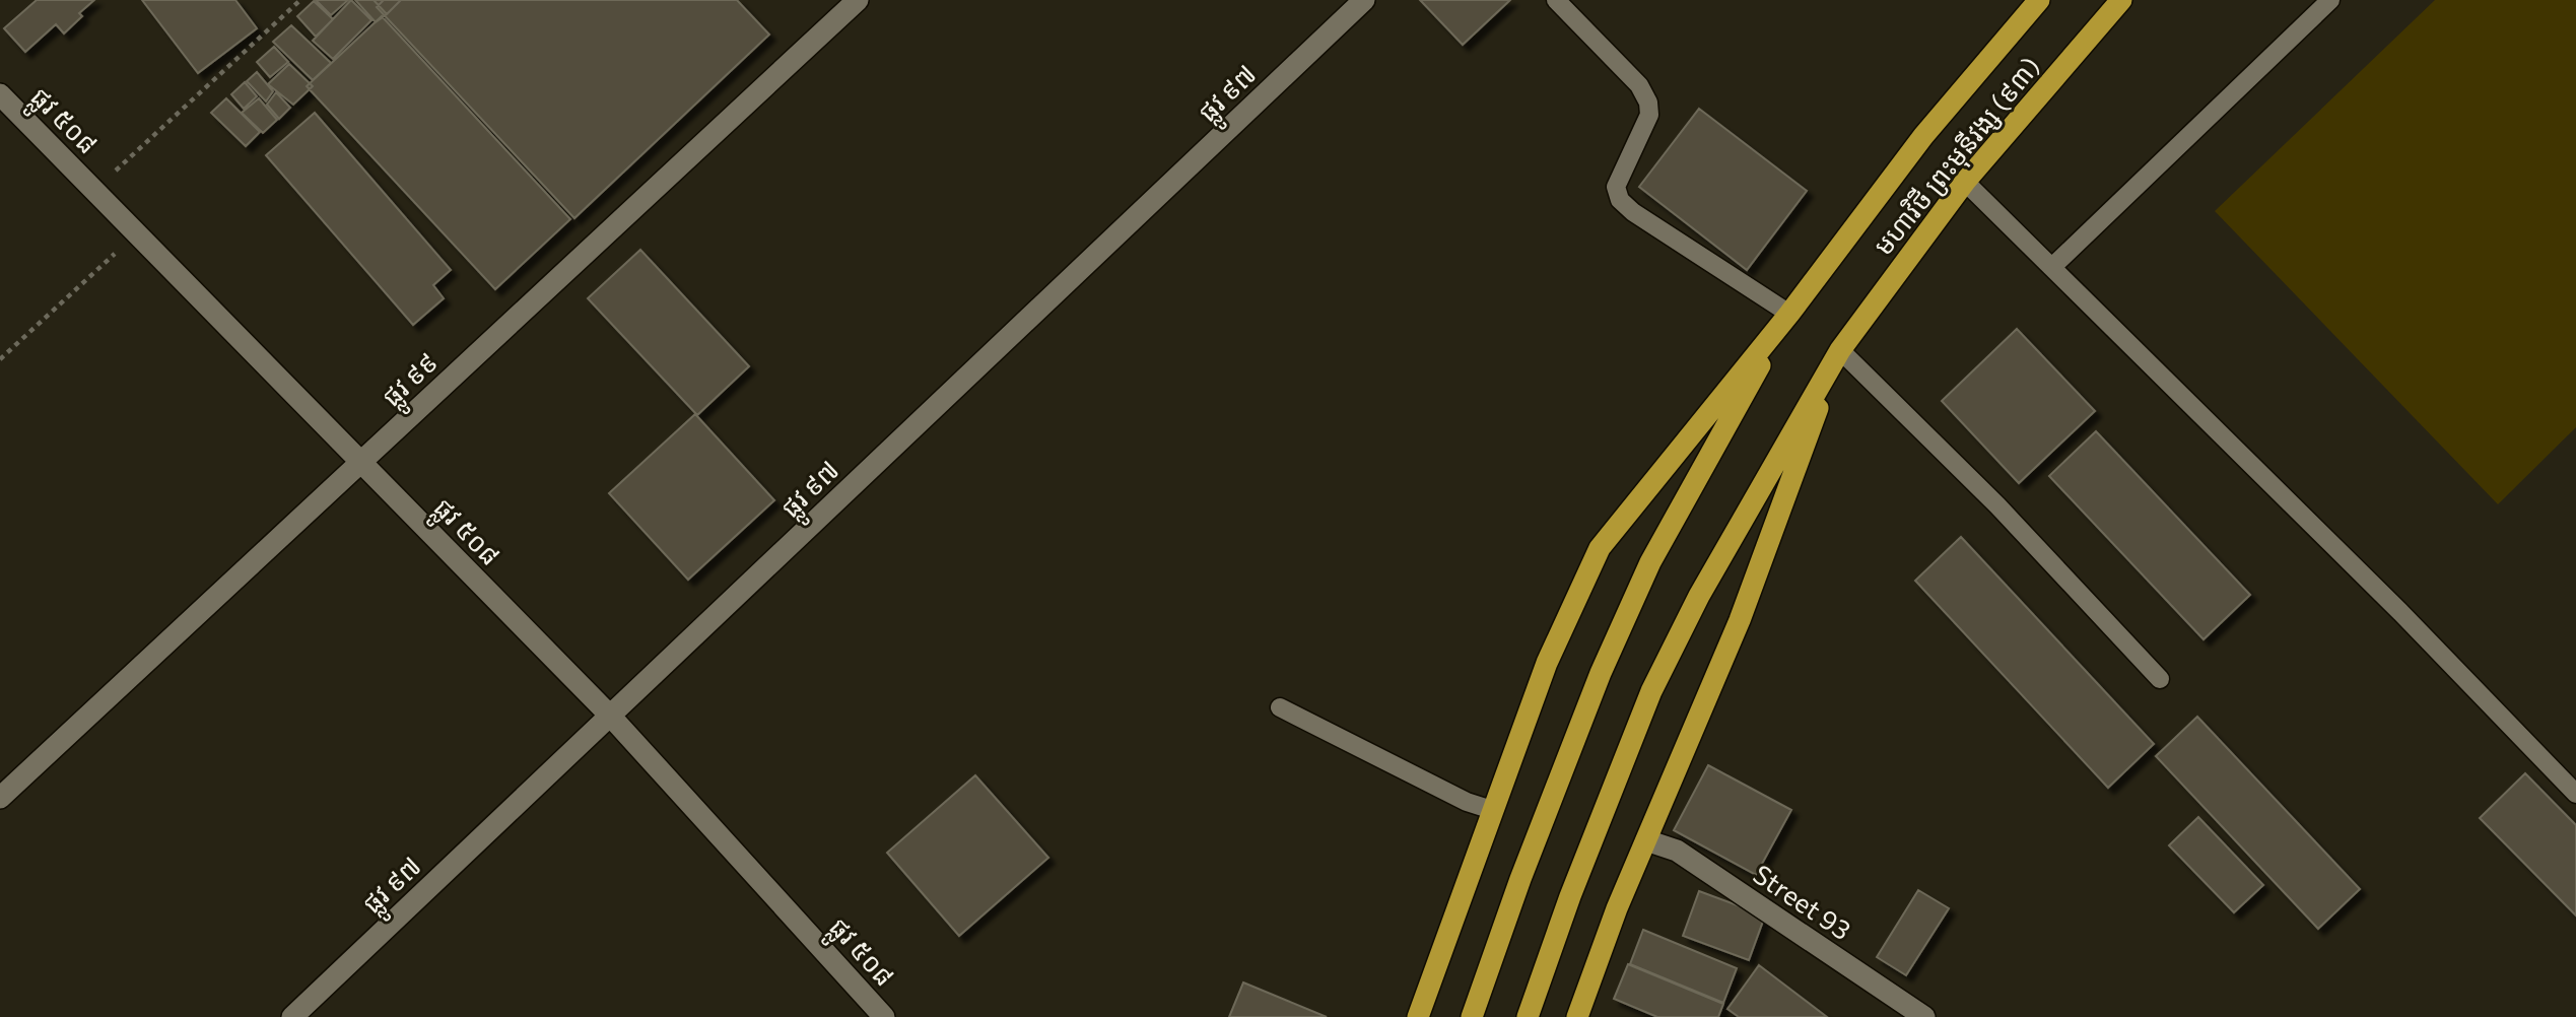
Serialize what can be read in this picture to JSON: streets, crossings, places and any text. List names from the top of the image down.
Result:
{
  "streets": {
    "highway": ["មហាវិថី ព្រះមុនីវង្ស (៩៣)"],
    "street": [
      "ផ្លូវ ៩៧",
      "ផ្លូវ ៥០៨",
      "ផ្លូវ ៩៩",
      "Street 93"
    ]
  },
  "crossings": [
    ["ផ្លូវ ៩៧", "ផ្លូវ ៥០៨"],
    ["ផ្លូវ ៥០៨", "ផ្លូវ ៩៩"]
  ]
}
